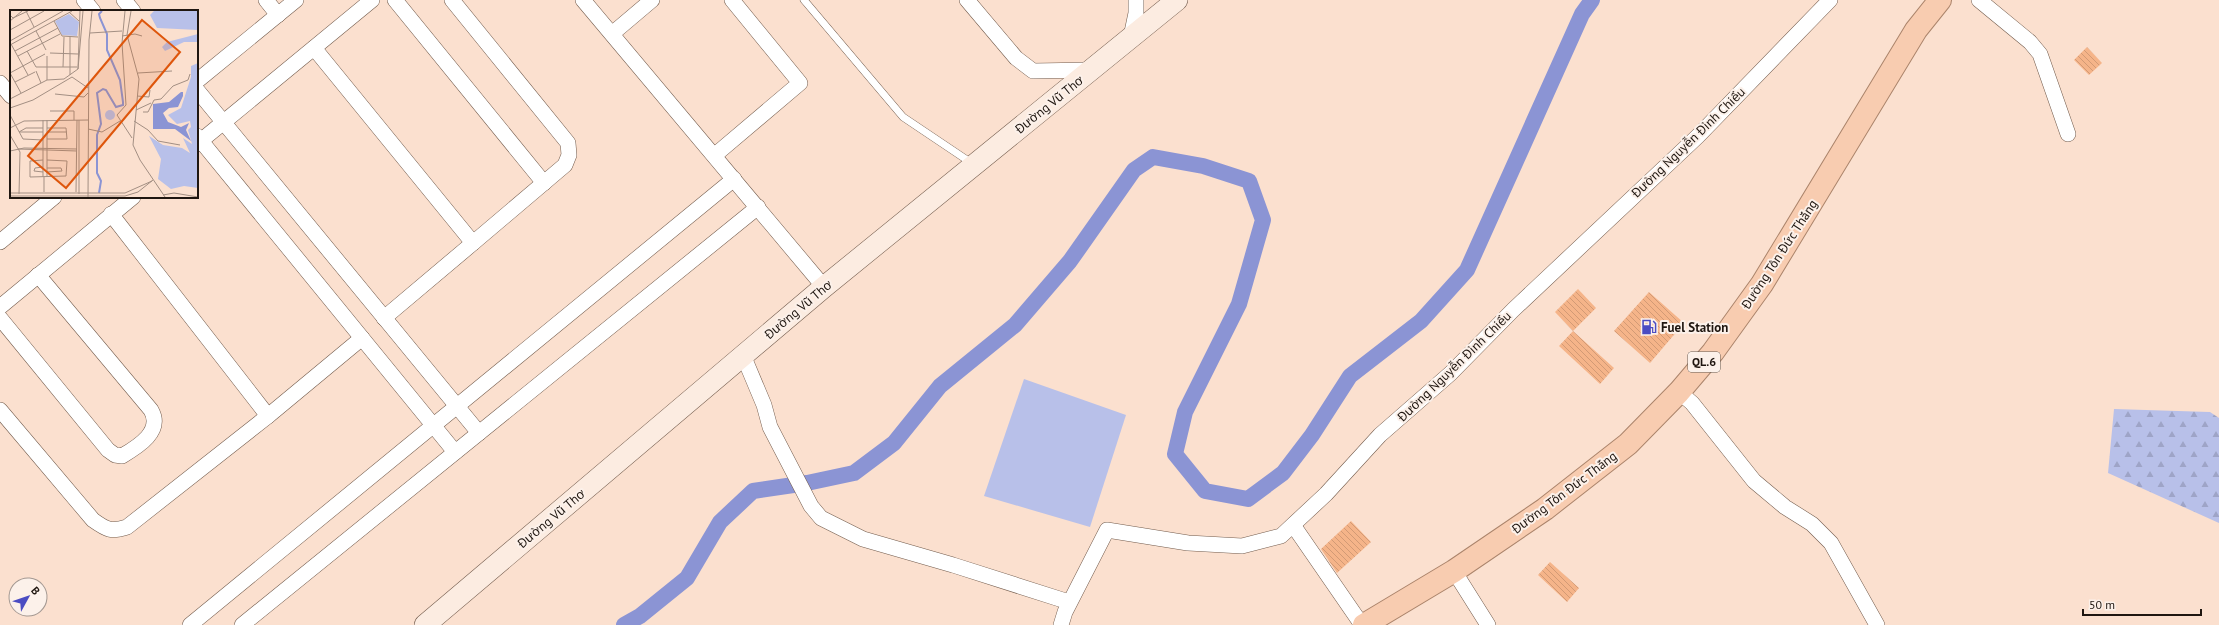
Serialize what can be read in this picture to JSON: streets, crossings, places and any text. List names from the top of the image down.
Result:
{
  "streets": {
    "highway": ["Đường Tôn Đức Thắng", "QL.6"],
    "main road": ["Đường Vũ Thơ"],
    "street": ["Đường Nguyễn Đình Chiểu"]
  },
  "places": {
    "fuel station": ["Fuel Station"]
  },
  "scale_bar": "50 m",
  "north": "top right"
}
